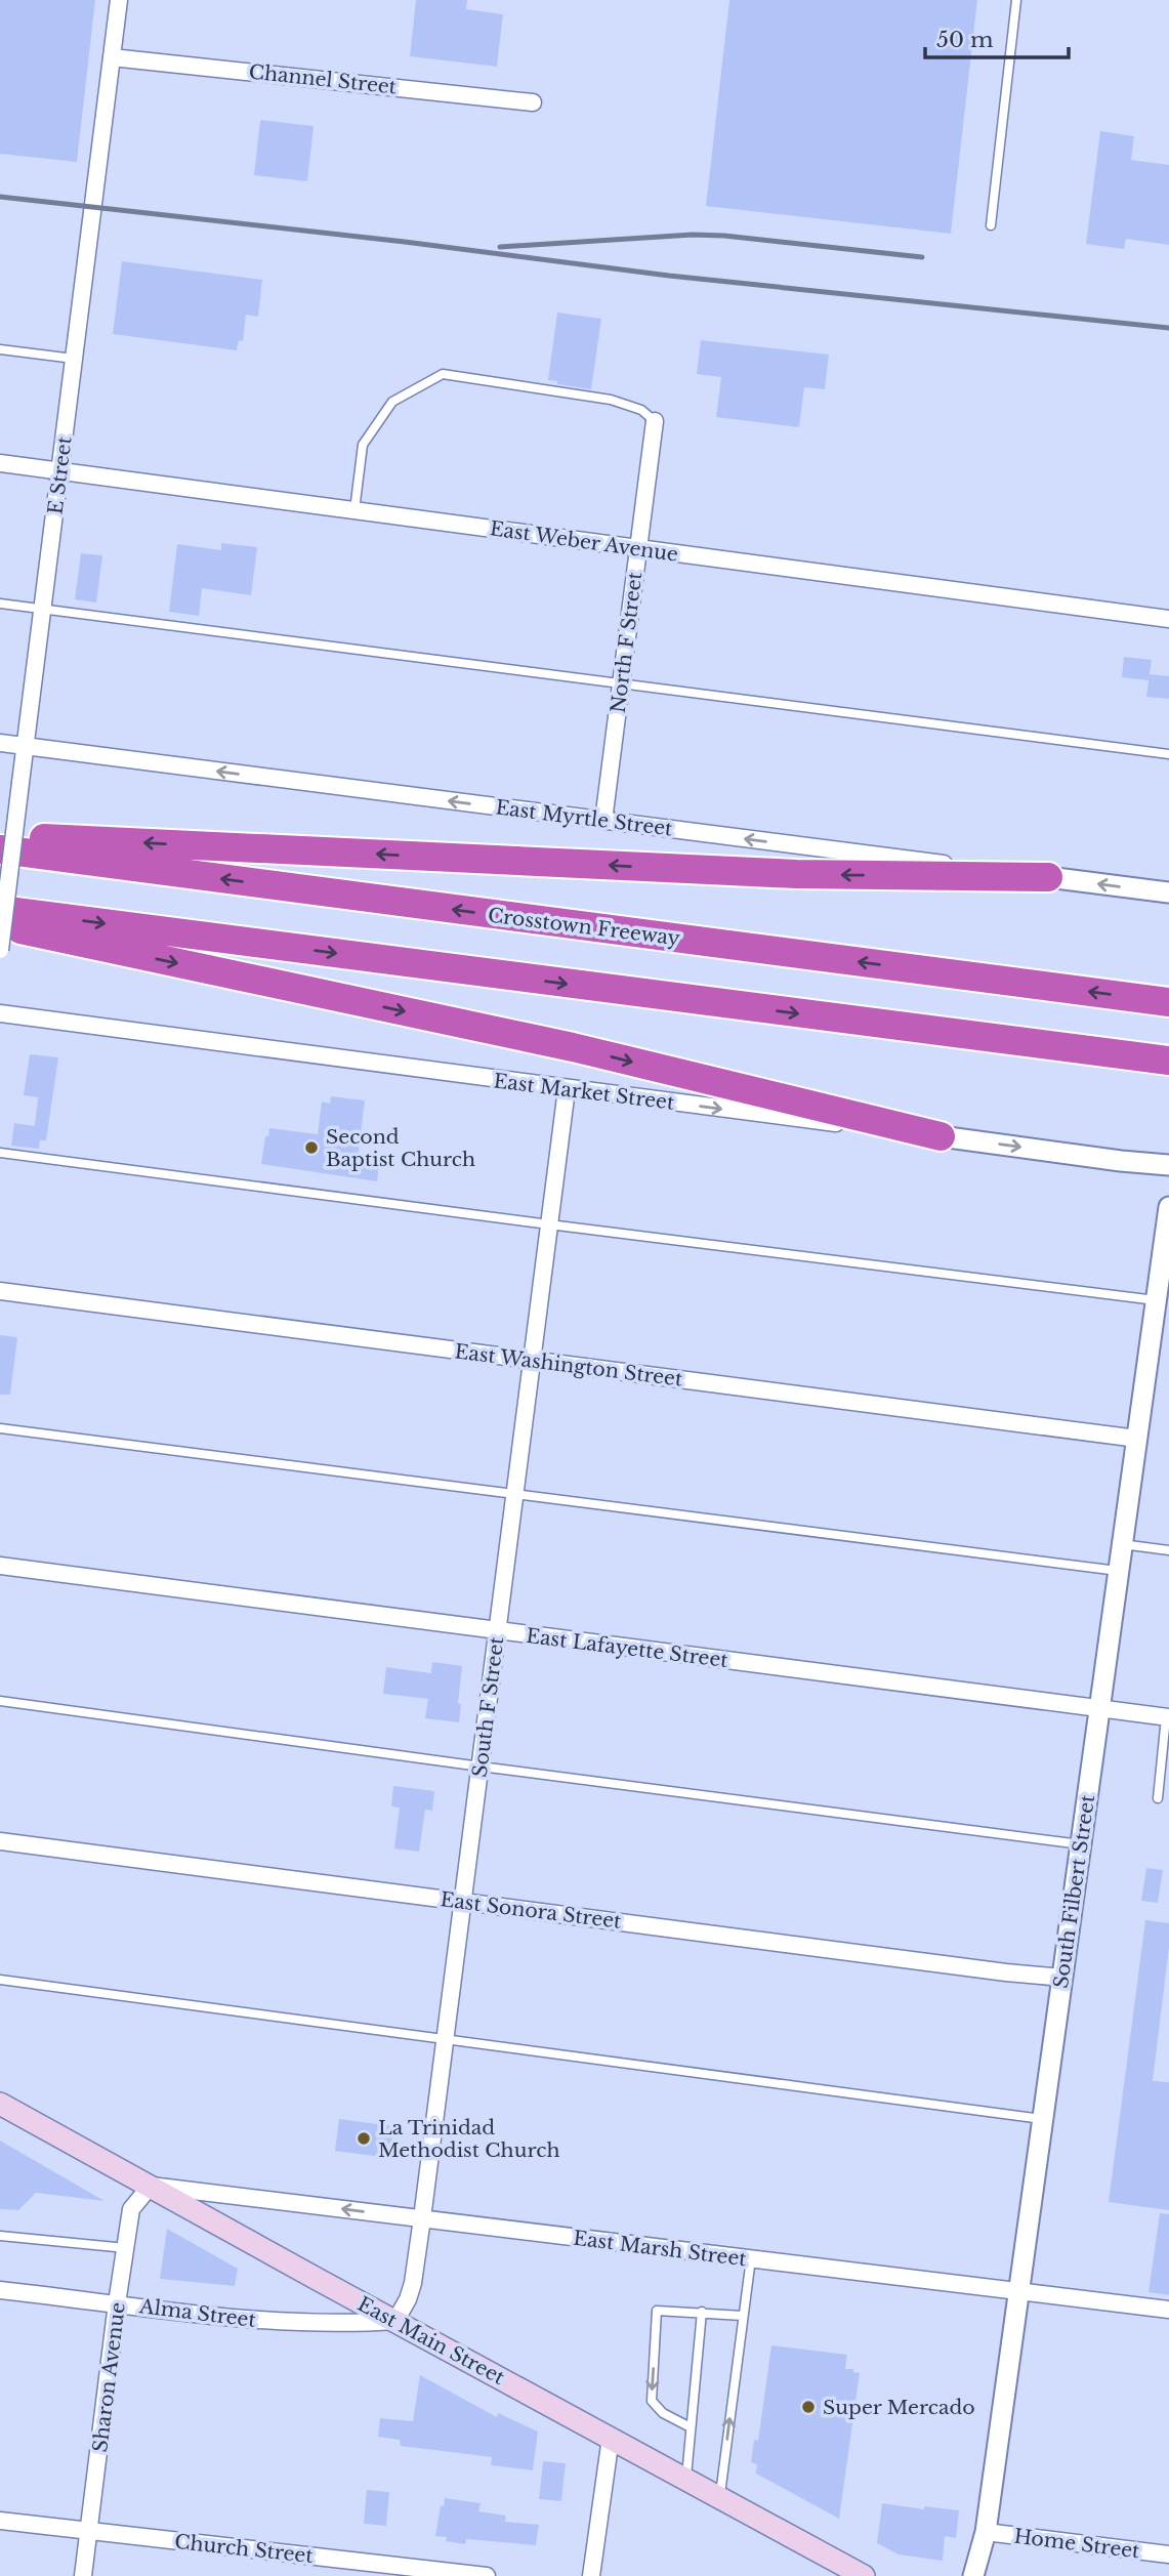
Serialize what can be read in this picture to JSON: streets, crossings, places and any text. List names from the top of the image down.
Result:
{
  "streets": {
    "highway": ["Crosstown Freeway"],
    "main road": ["East Main Street"],
    "street": [
      "Channel Street",
      "E Street",
      "East Weber Avenue",
      "North F Street",
      "East Myrtle Street",
      "East Market Street",
      "East Washington Street",
      "East Lafayette Street",
      "South F Street",
      "South Filbert Street",
      "East Sonora Street",
      "East Marsh Street",
      "Alma Street",
      "Sharon Avenue",
      "Home Street",
      "Church Street"
    ]
  },
  "crossings": [
    ["Channel Street", "E Street"],
    ["E Street", "East Weber Avenue"],
    ["E Street", "East Myrtle Street"],
    ["East Weber Avenue", "North F Street"],
    ["North F Street", "East Myrtle Street"],
    ["East Market Street", "South F Street"],
    ["East Washington Street", "South F Street"],
    ["East Washington Street", "South Filbert Street"],
    ["East Lafayette Street", "South F Street"],
    ["East Lafayette Street", "South Filbert Street"],
    ["South F Street", "East Sonora Street"],
    ["South F Street", "East Marsh Street"],
    ["South F Street", "Alma Street"],
    ["South F Street", "East Main Street"],
    ["South Filbert Street", "East Sonora Street"],
    ["South Filbert Street", "East Marsh Street"],
    ["South Filbert Street", "Home Street"],
    ["East Marsh Street", "East Main Street"],
    ["East Marsh Street", "Sharon Avenue"],
    ["Alma Street", "East Main Street"],
    ["Alma Street", "Sharon Avenue"],
    ["East Main Street", "Sharon Avenue"],
    ["Sharon Avenue", "Church Street"]
  ],
  "one_way": ["East Myrtle Street", "East Market Street"],
  "places": ["Second Baptist Church", "La Trinidad Methodist Church", "Super Mercado"],
  "scale_bar": "50 m"
}
